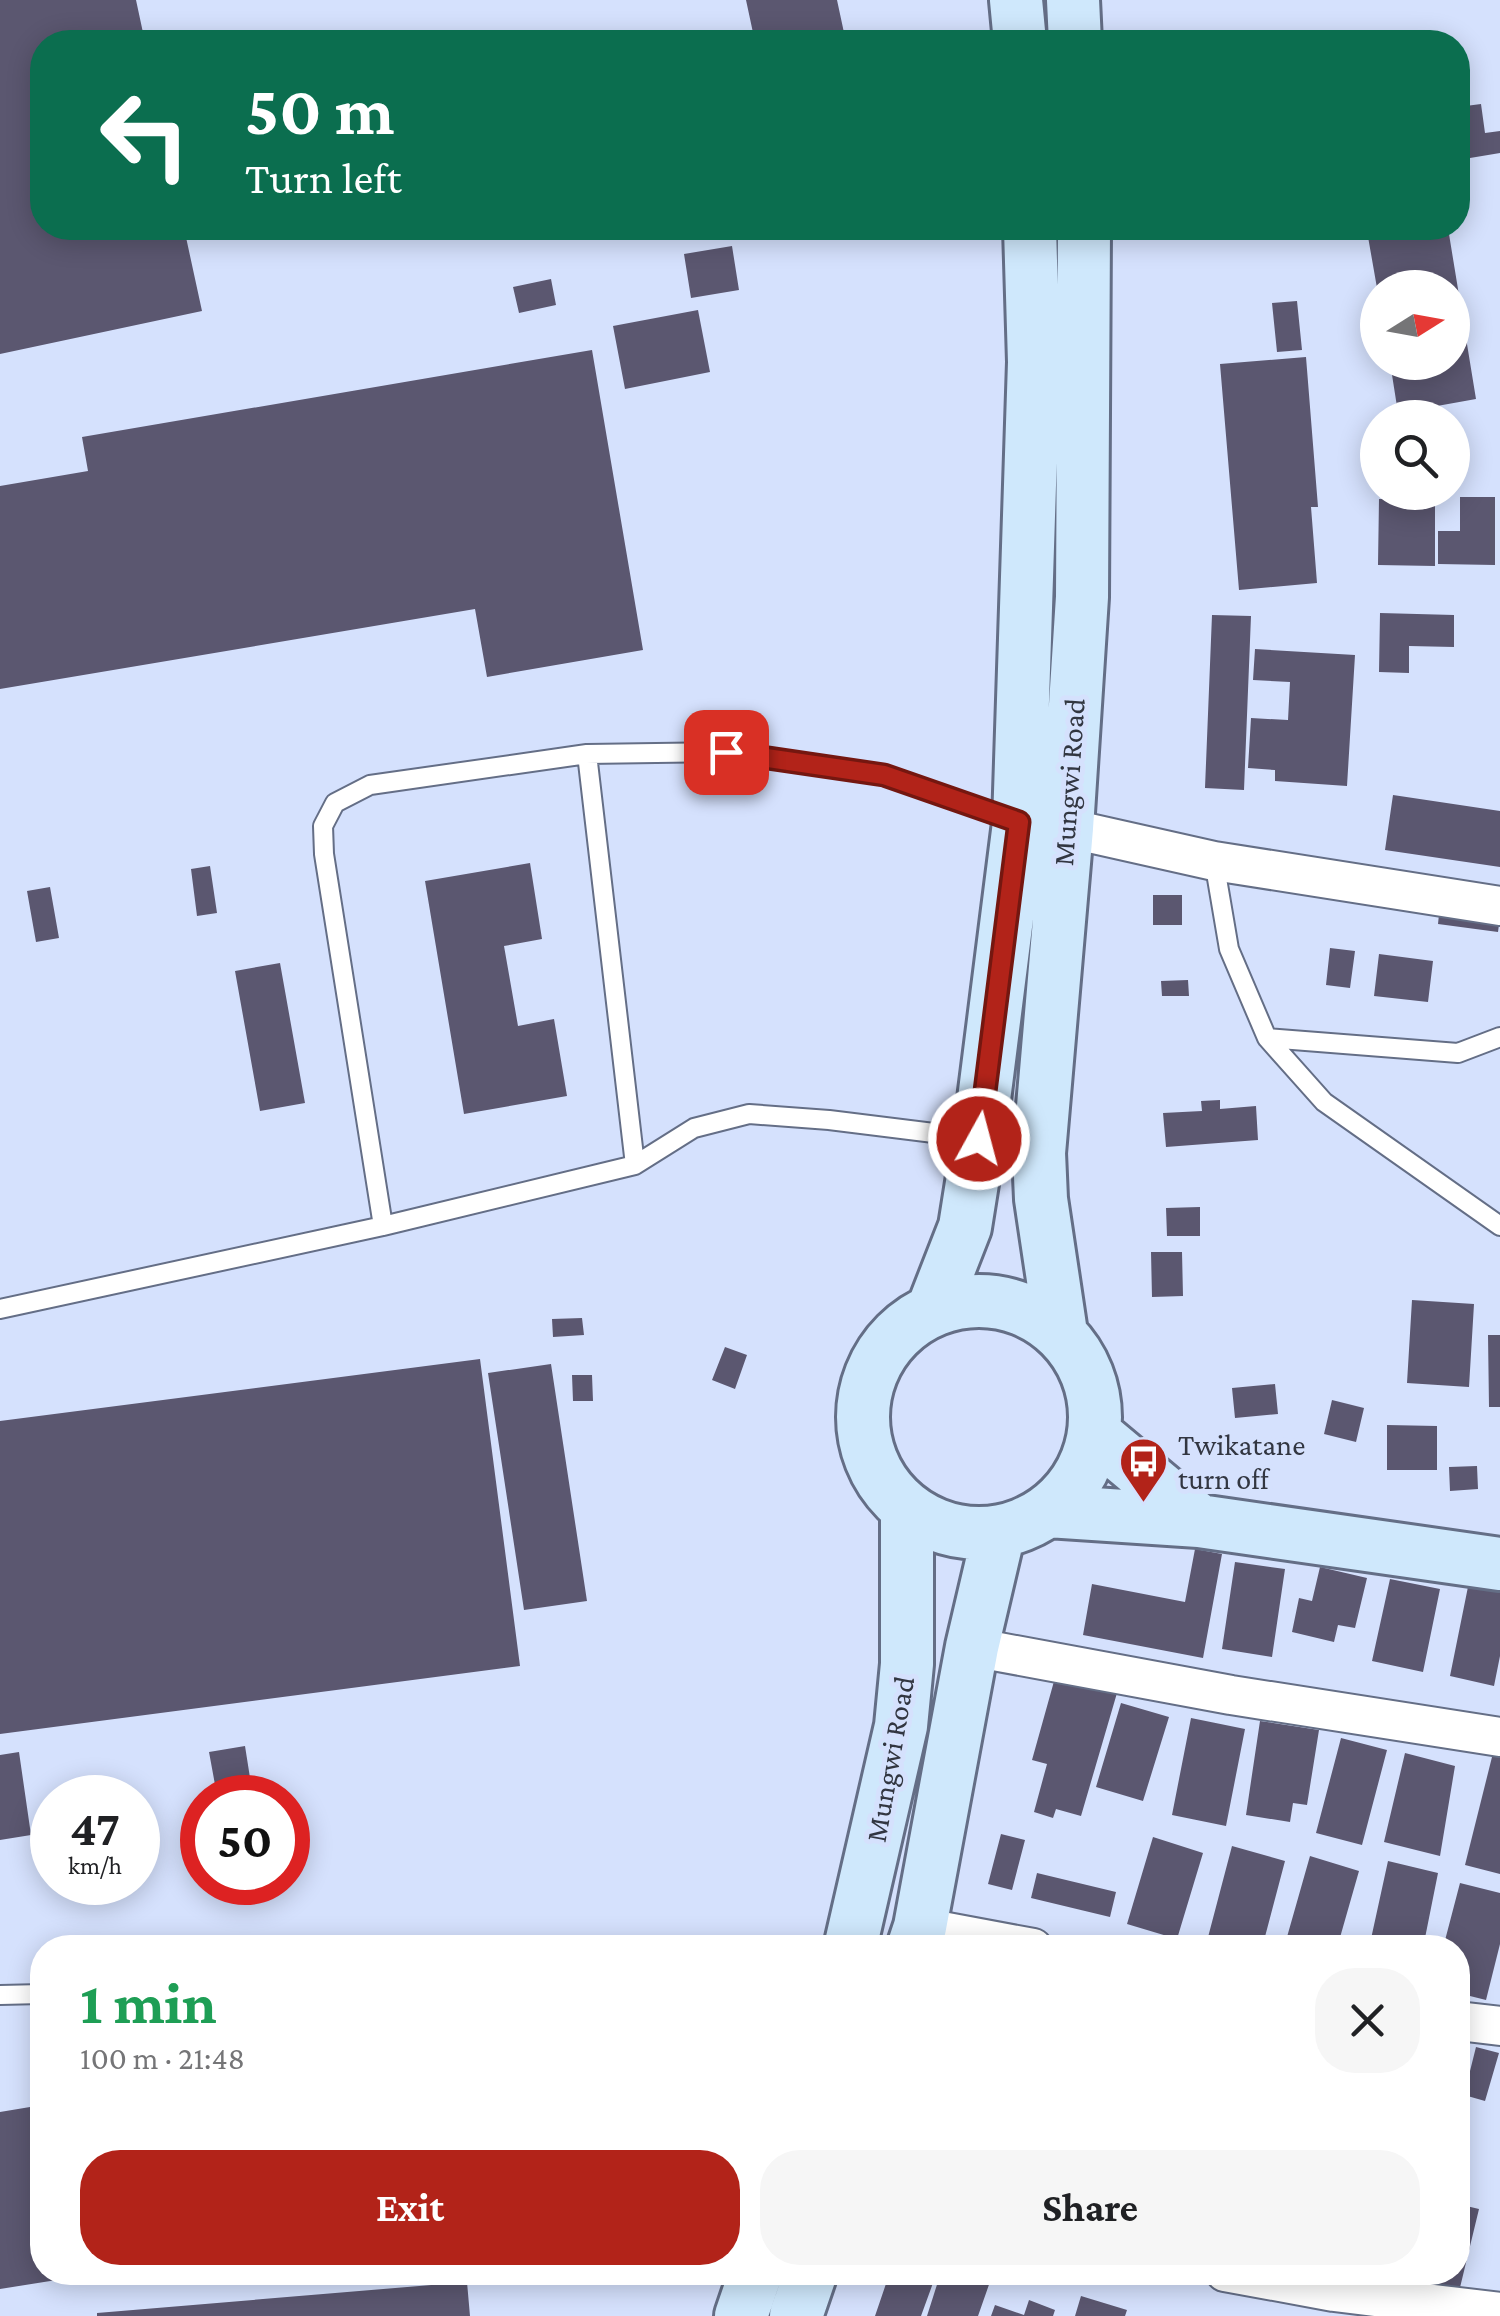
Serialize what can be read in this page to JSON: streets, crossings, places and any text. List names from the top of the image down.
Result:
{
  "streets": {
    "main road": ["Mungwi Road"]
  },
  "places": {
    "bus stop": ["Twikatane turn off"]
  },
  "north": "right",
  "page": {
    "turn": ["50 m", "Turn left"],
    "speed": "47 km/h",
    "limit": "50",
    "heading": ["1 min", "100 m · 21:48"],
    "buttons": ["Exit", "Share"]
  }
}
